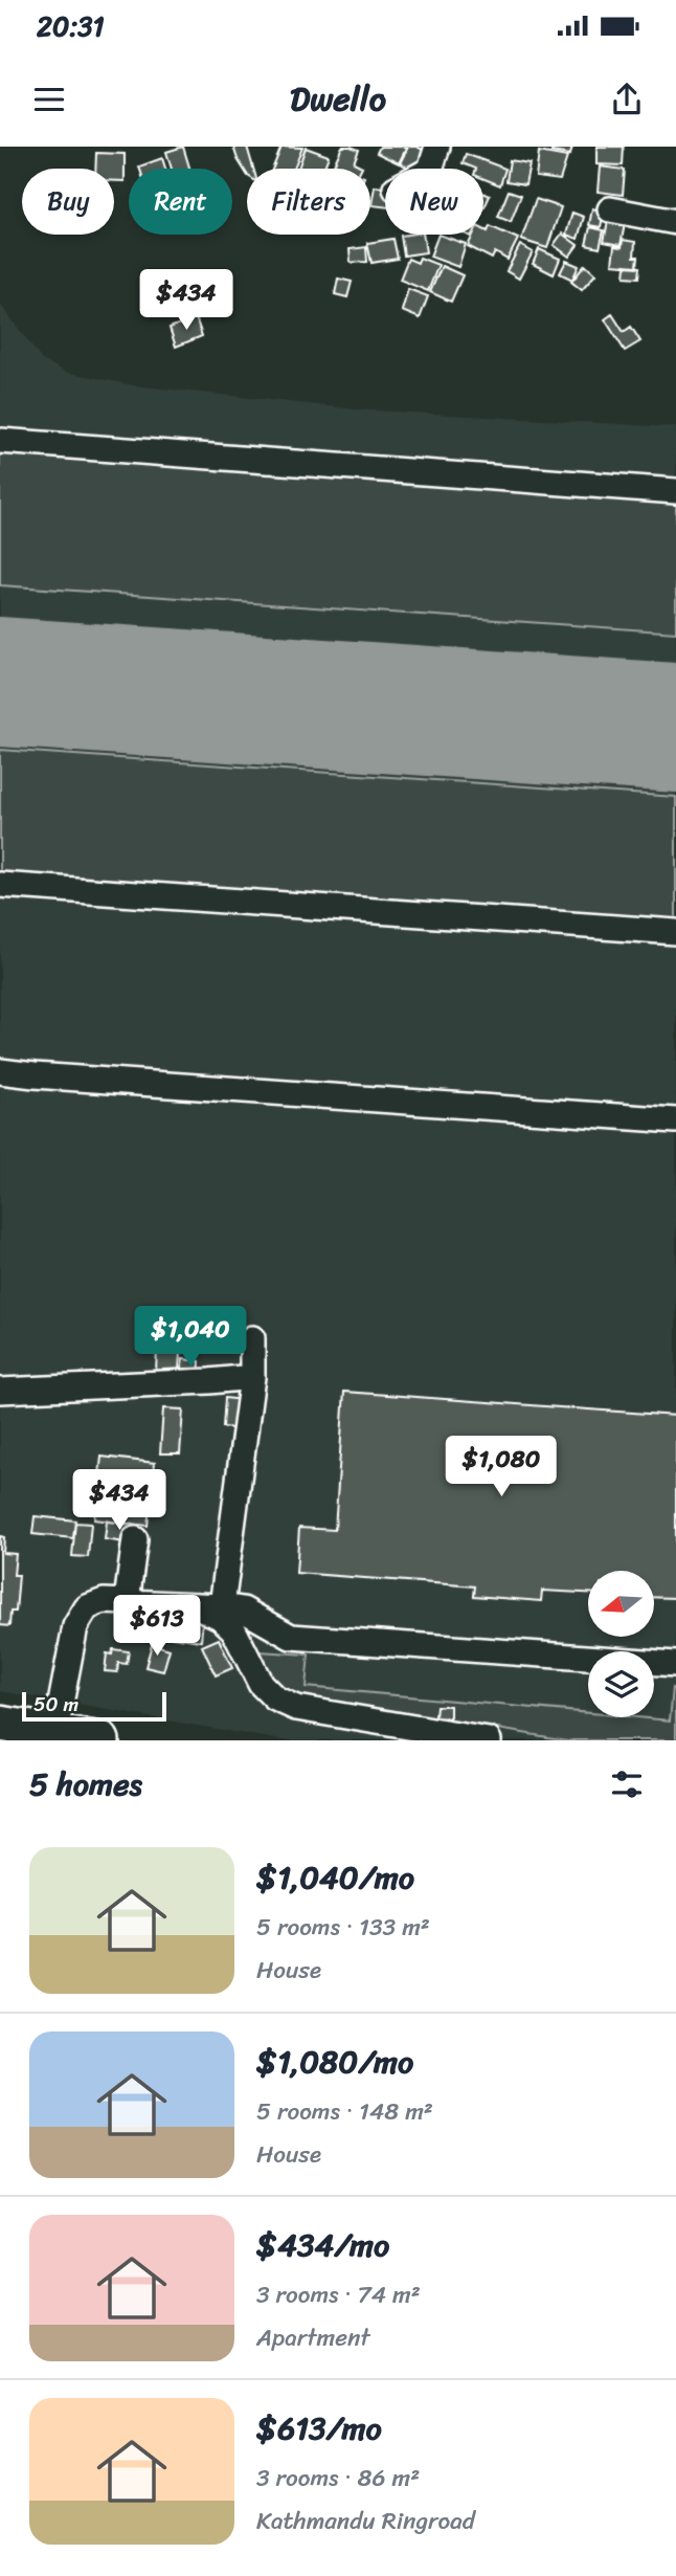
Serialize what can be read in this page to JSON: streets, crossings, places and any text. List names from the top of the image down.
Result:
{
  "scale_bar": "50 m",
  "north": "left",
  "page": {
    "status": "20:31",
    "header": "Dwello",
    "chip": [
      "Buy",
      "Rent",
      "Filters",
      "New"
    ],
    "price": [
      "$434",
      "$1,040",
      "$1,080",
      "$434",
      "$613"
    ],
    "scale": "50 m",
    "heading": "5 homes",
    "list": [
      {
        "name": "$1,040/mo",
        "note": "5 rooms · 133 m² · House"
      },
      {
        "name": "$1,080/mo",
        "note": "5 rooms · 148 m² · House"
      },
      {
        "name": "$434/mo",
        "note": "3 rooms · 74 m² · Apartment"
      },
      {
        "name": "$613/mo",
        "note": "3 rooms · 86 m² · Kathmandu Ringroad"
      }
    ]
  }
}
